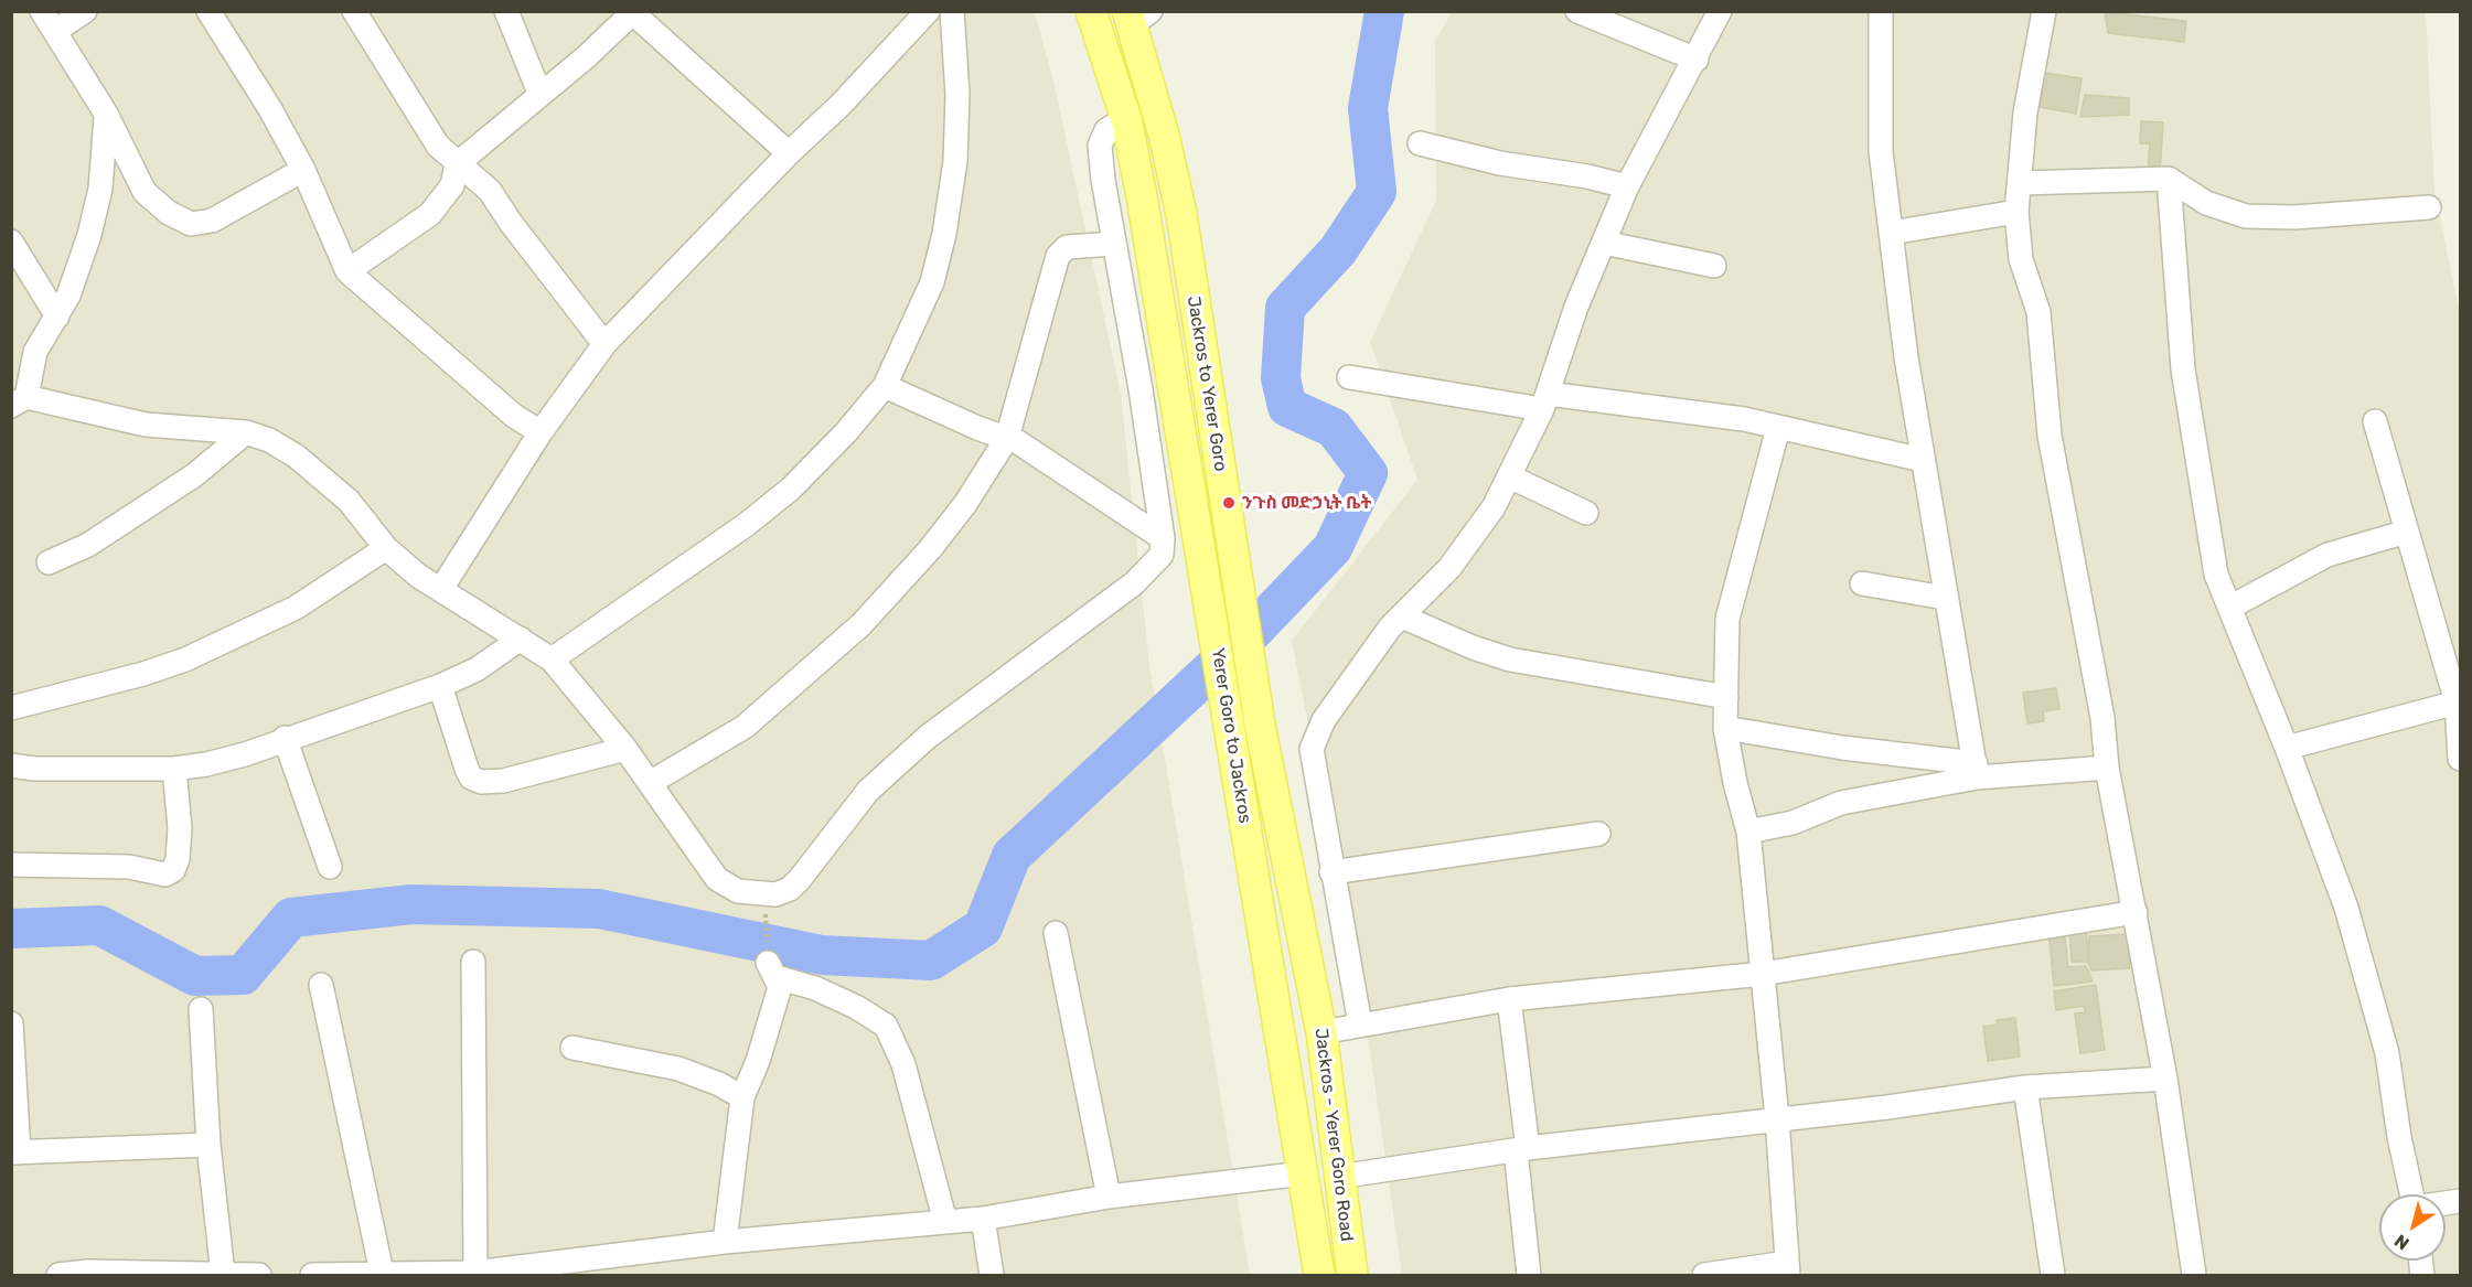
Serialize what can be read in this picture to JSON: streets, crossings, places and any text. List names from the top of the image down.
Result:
{
  "streets": {
    "main road": ["Jackros to Yerer Goro", "Yerer Goro to Jackros", "Jackros - Yerer Goro Road"]
  },
  "crossings": [
    ["Jackros to Yerer Goro", "Jackros - Yerer Goro Road"]
  ],
  "places": ["ንጉስ መድኃኒት ቤት"],
  "north": "bottom left"
}
